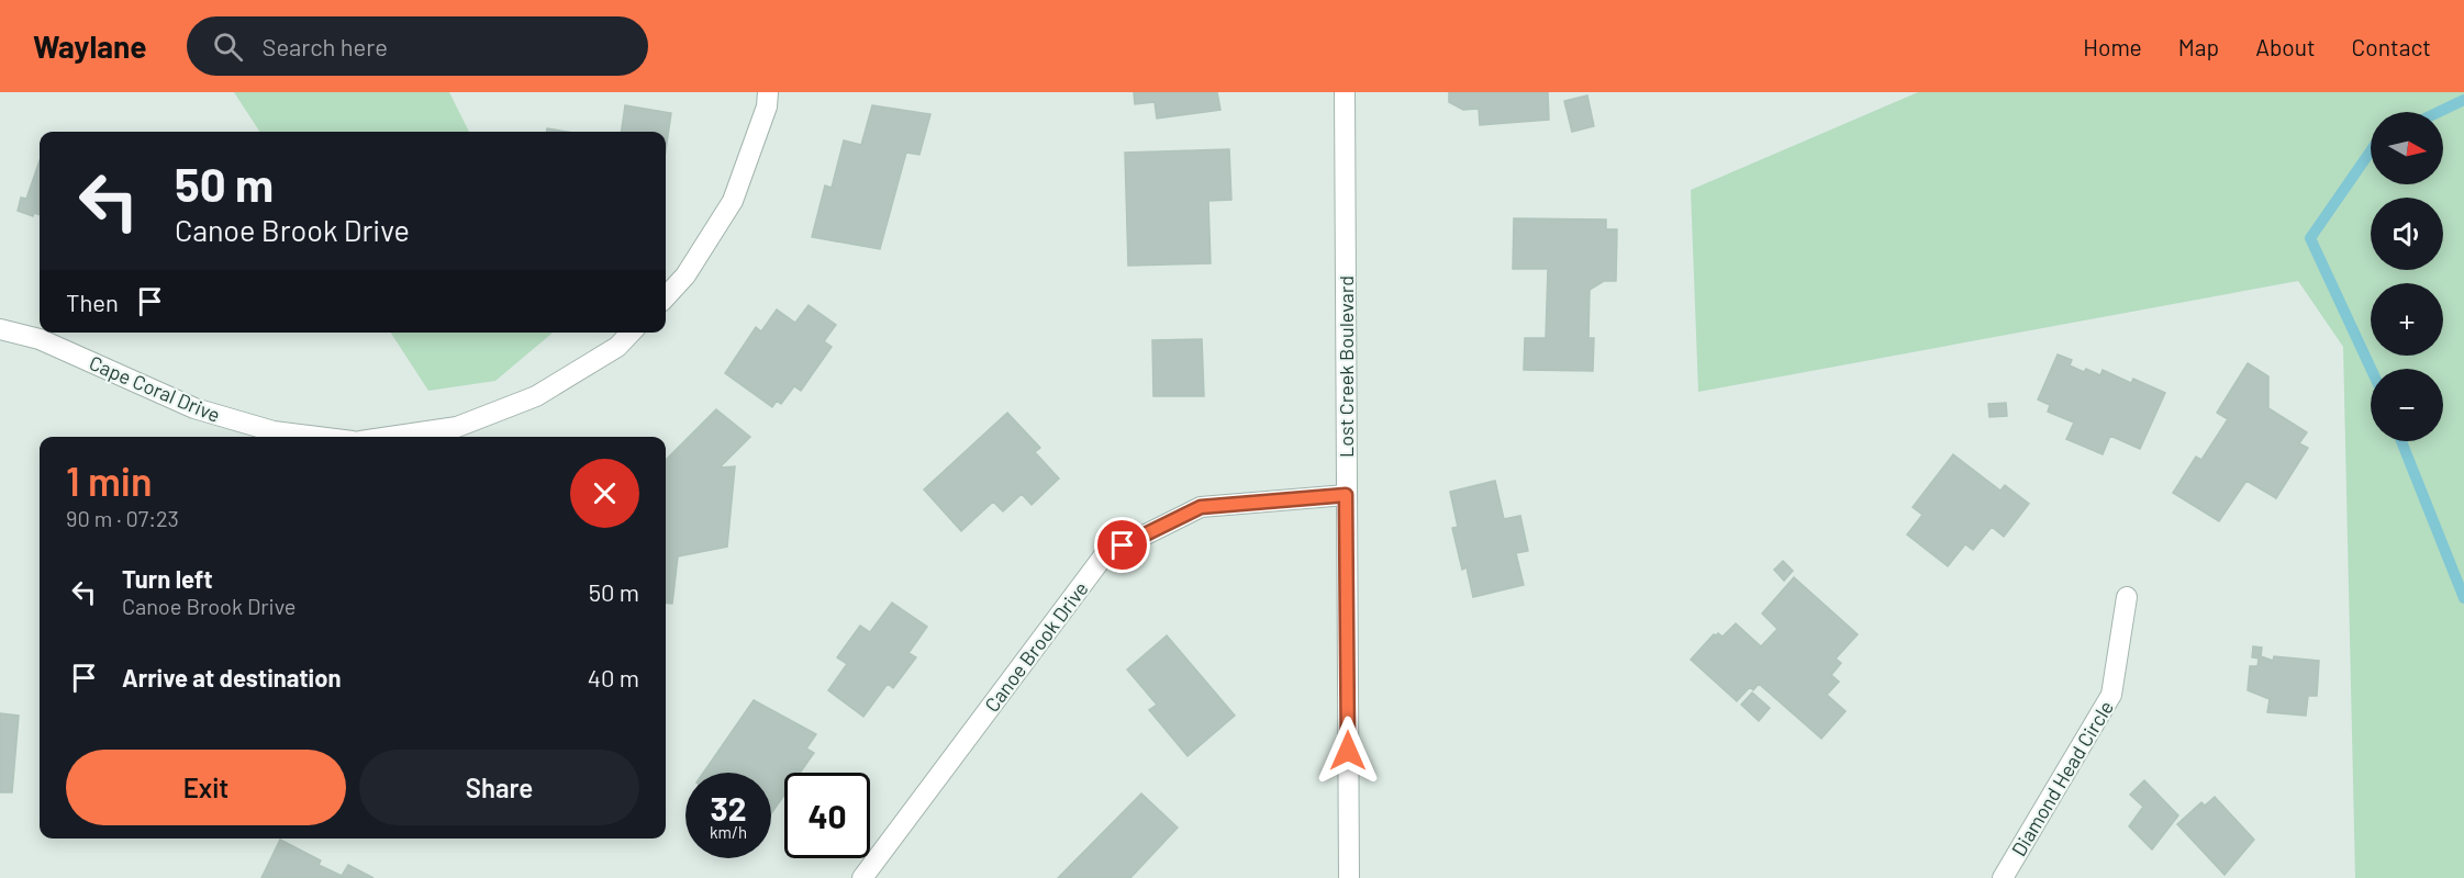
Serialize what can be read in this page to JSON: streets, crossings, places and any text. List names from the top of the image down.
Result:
{
  "streets": {
    "street": [
      "Lost Creek Boulevard",
      "Cape Coral Drive",
      "Canoe Brook Drive",
      "Diamond Head Circle"
    ]
  },
  "crossings": [
    ["Lost Creek Boulevard", "Canoe Brook Drive"]
  ],
  "north": "right",
  "page": {
    "header": "Waylane",
    "search": "Search here",
    "nav": [
      "Home",
      "Map",
      "About",
      "Contact"
    ],
    "map_buttons": ["+", "−"],
    "turn": ["50 m", "Canoe Brook Drive"],
    "then": "Then",
    "heading": ["1 min", "90 m · 07:23"],
    "list": [
      {
        "name": "Turn left",
        "note": "Canoe Brook Drive",
        "value": "50 m"
      },
      {
        "name": "Arrive at destination",
        "value": "40 m"
      }
    ],
    "buttons": ["Exit", "Share"],
    "speed": "32 km/h",
    "limit": "40"
  }
}
